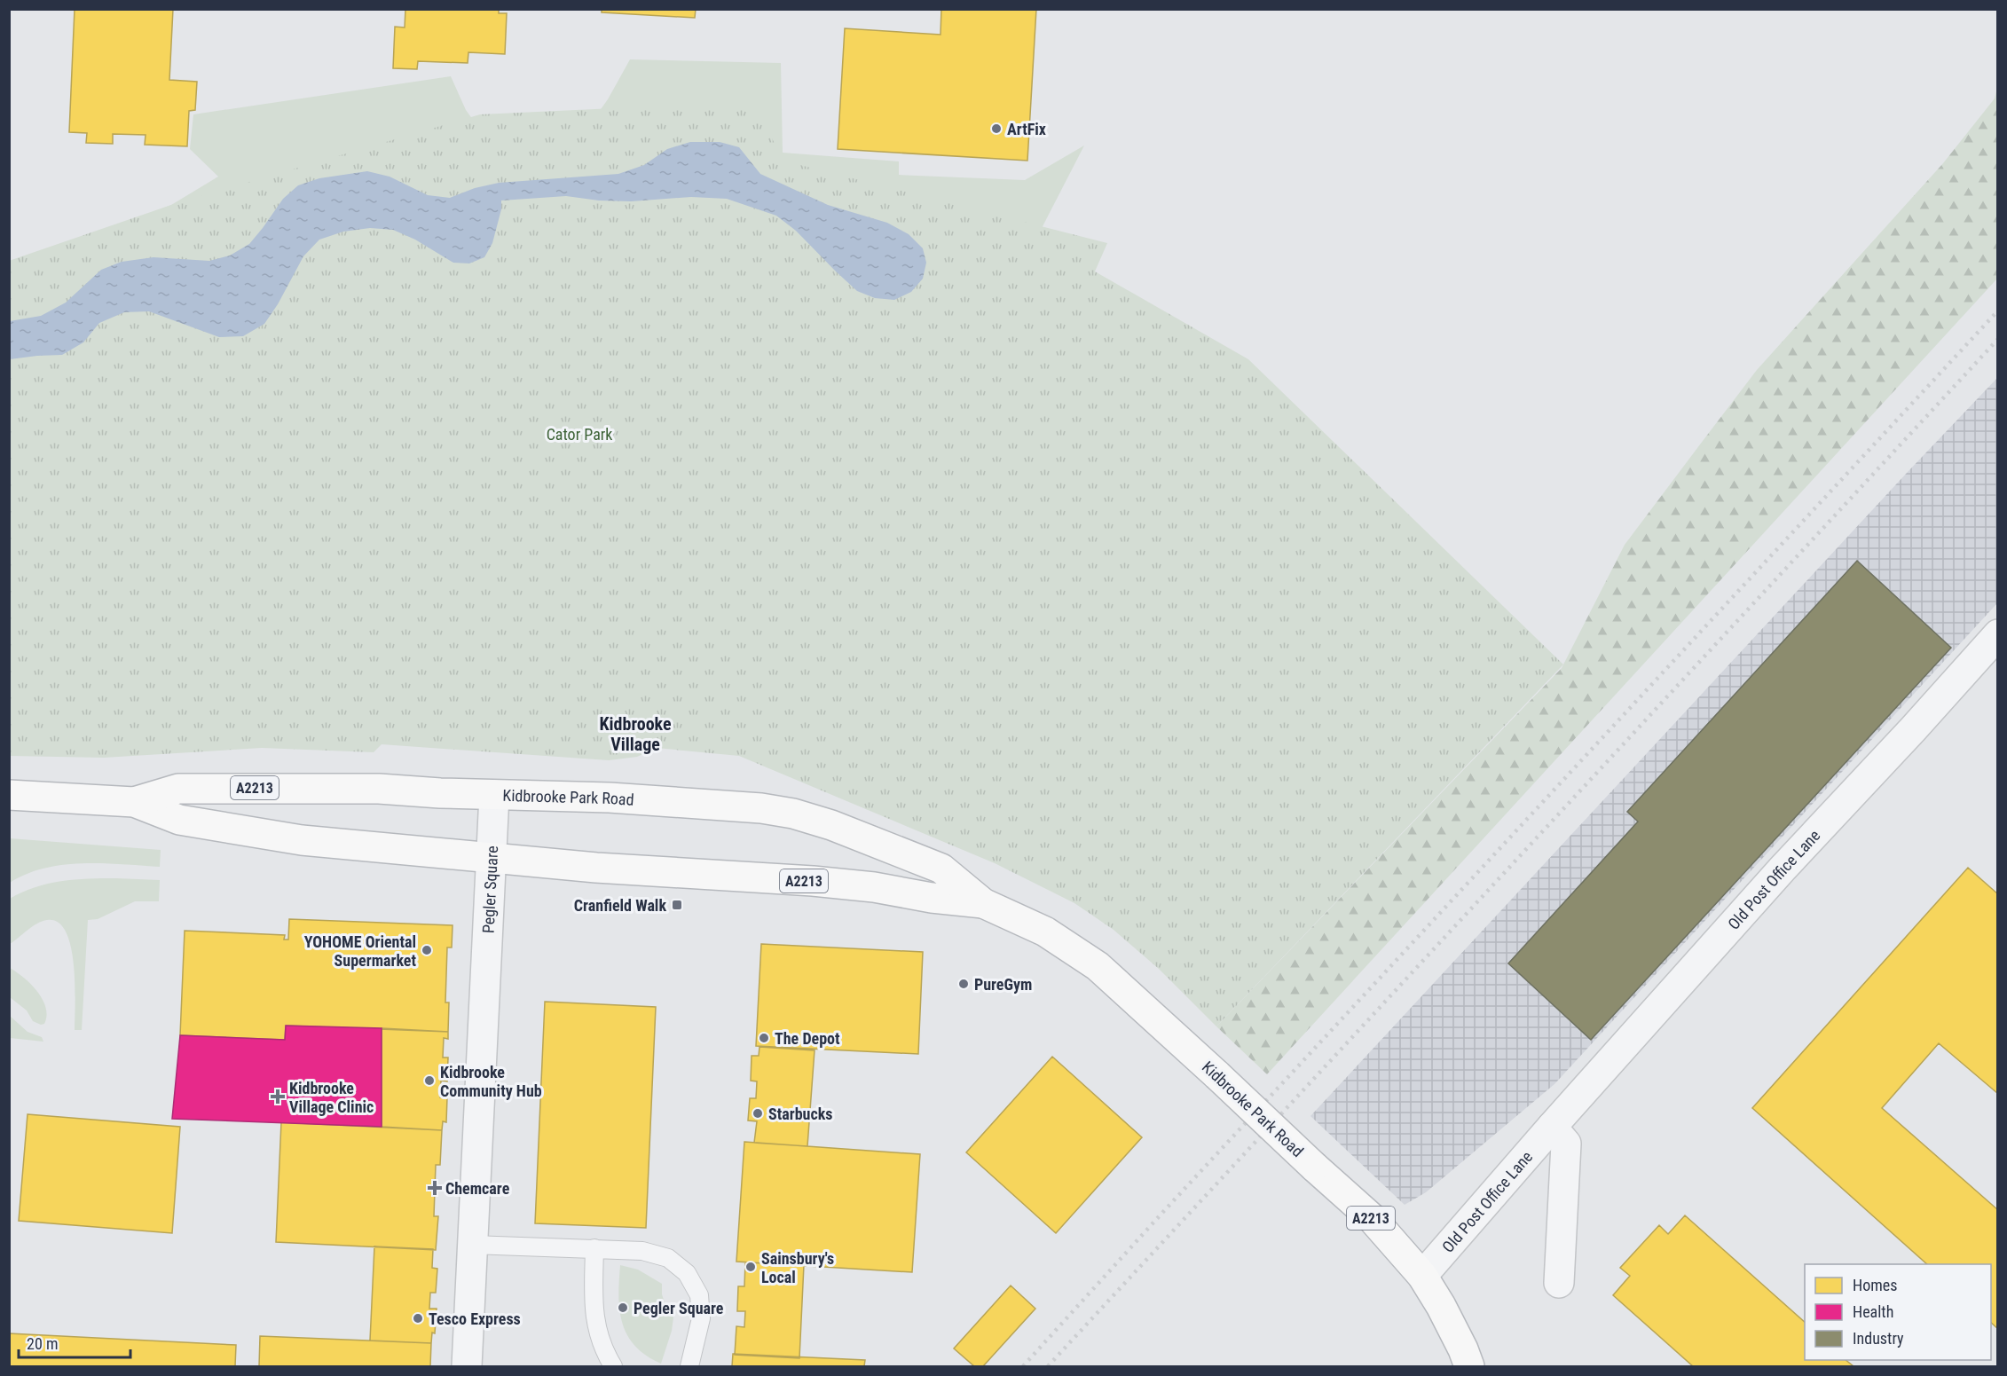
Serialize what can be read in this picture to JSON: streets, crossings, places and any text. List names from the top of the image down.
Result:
{
  "streets": {
    "highway": ["A2213", "Kidbrooke Park Road"],
    "street": ["Old Post Office Lane", "Pegler Square"]
  },
  "crossings": [
    ["Kidbrooke Park Road", "Old Post Office Lane"],
    ["Kidbrooke Park Road", "Pegler Square"]
  ],
  "districts": ["Kidbrooke Village"],
  "parks": ["Cator Park"],
  "places": {
    "other": [
      "ArtFix",
      "YOHOME Oriental Supermarket",
      "PureGym",
      "The Depot",
      "Kidbrooke Community Hub",
      "Starbucks",
      "Sainsbury's Local",
      "Pegler Square",
      "Tesco Express"
    ],
    "transit": ["Cranfield Walk"],
    "health": ["Kidbrooke Village Clinic", "Chemcare"]
  },
  "legend": ["Homes", "Health", "Industry"],
  "scale_bar": "20 m"
}
